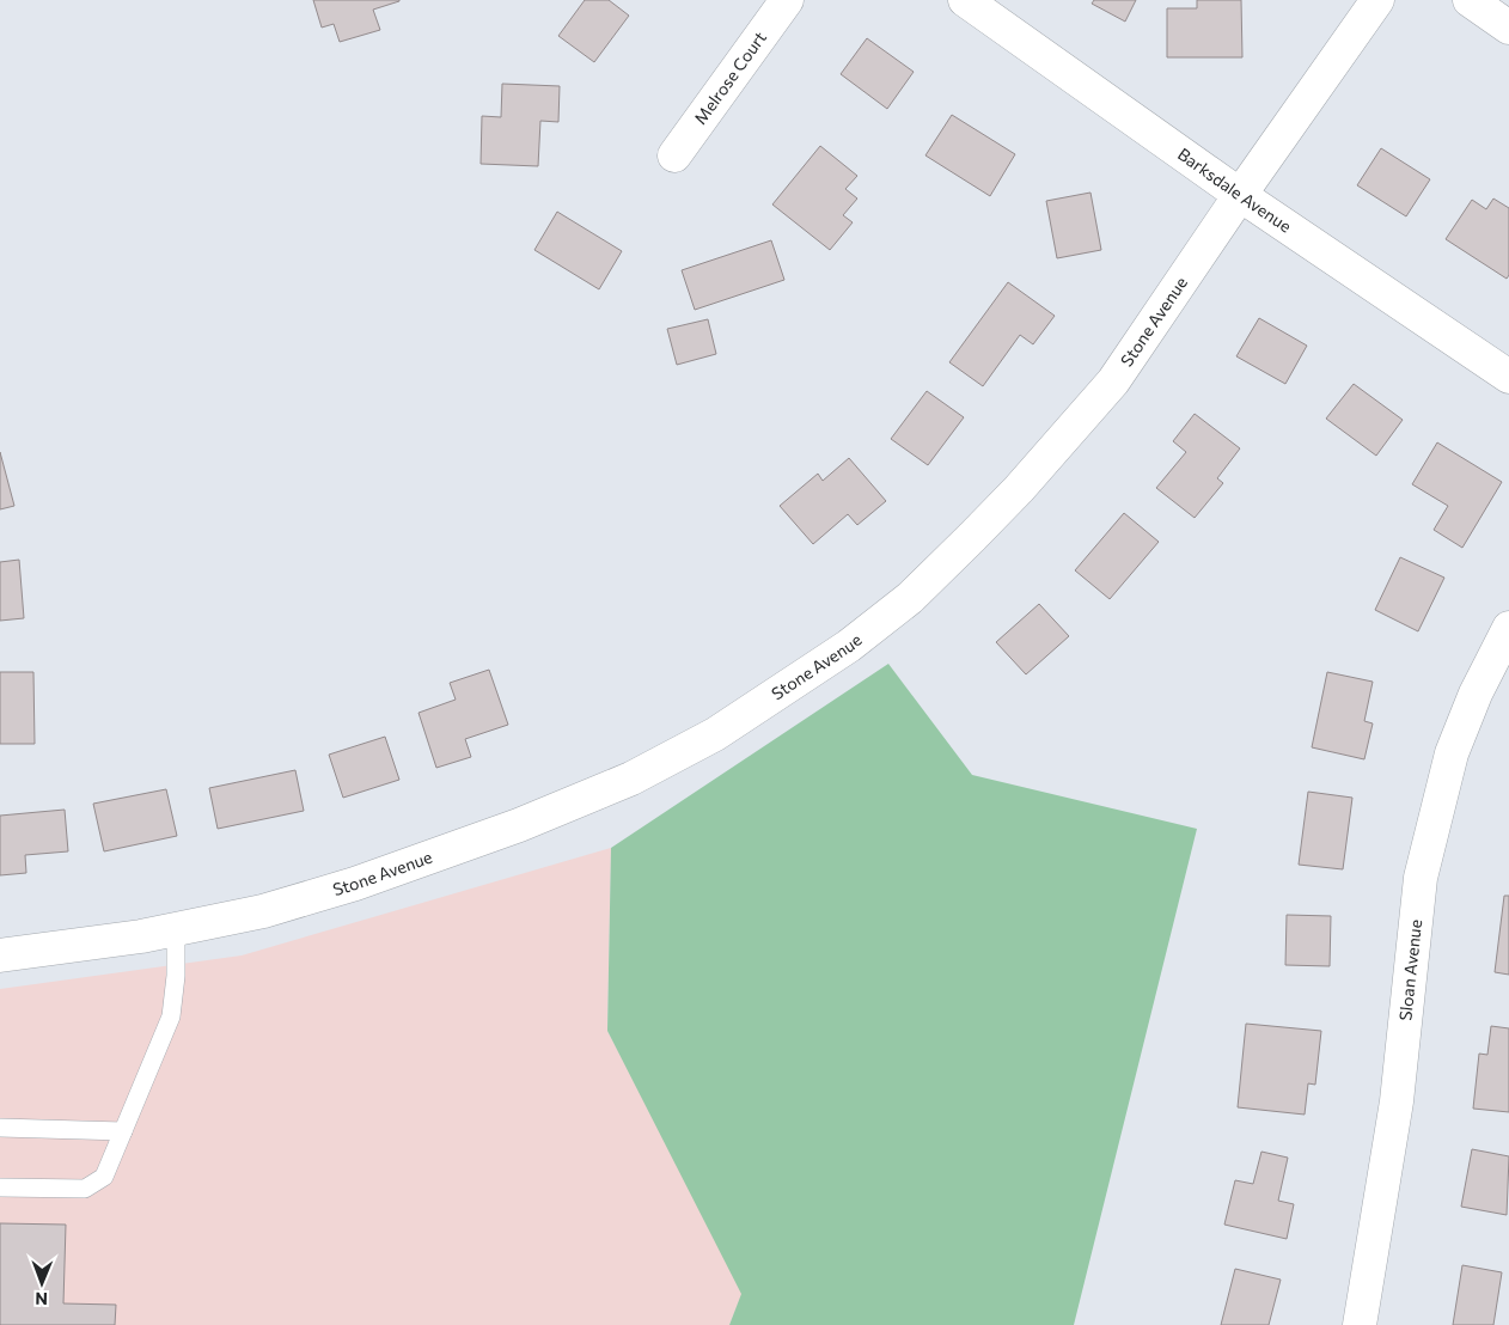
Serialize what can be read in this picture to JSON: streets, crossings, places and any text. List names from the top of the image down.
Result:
{
  "streets": {
    "street": [
      "Melrose Court",
      "Barksdale Avenue",
      "Stone Avenue",
      "Sloan Avenue"
    ]
  },
  "crossings": [
    ["Barksdale Avenue", "Stone Avenue"]
  ],
  "north": "bottom"
}
